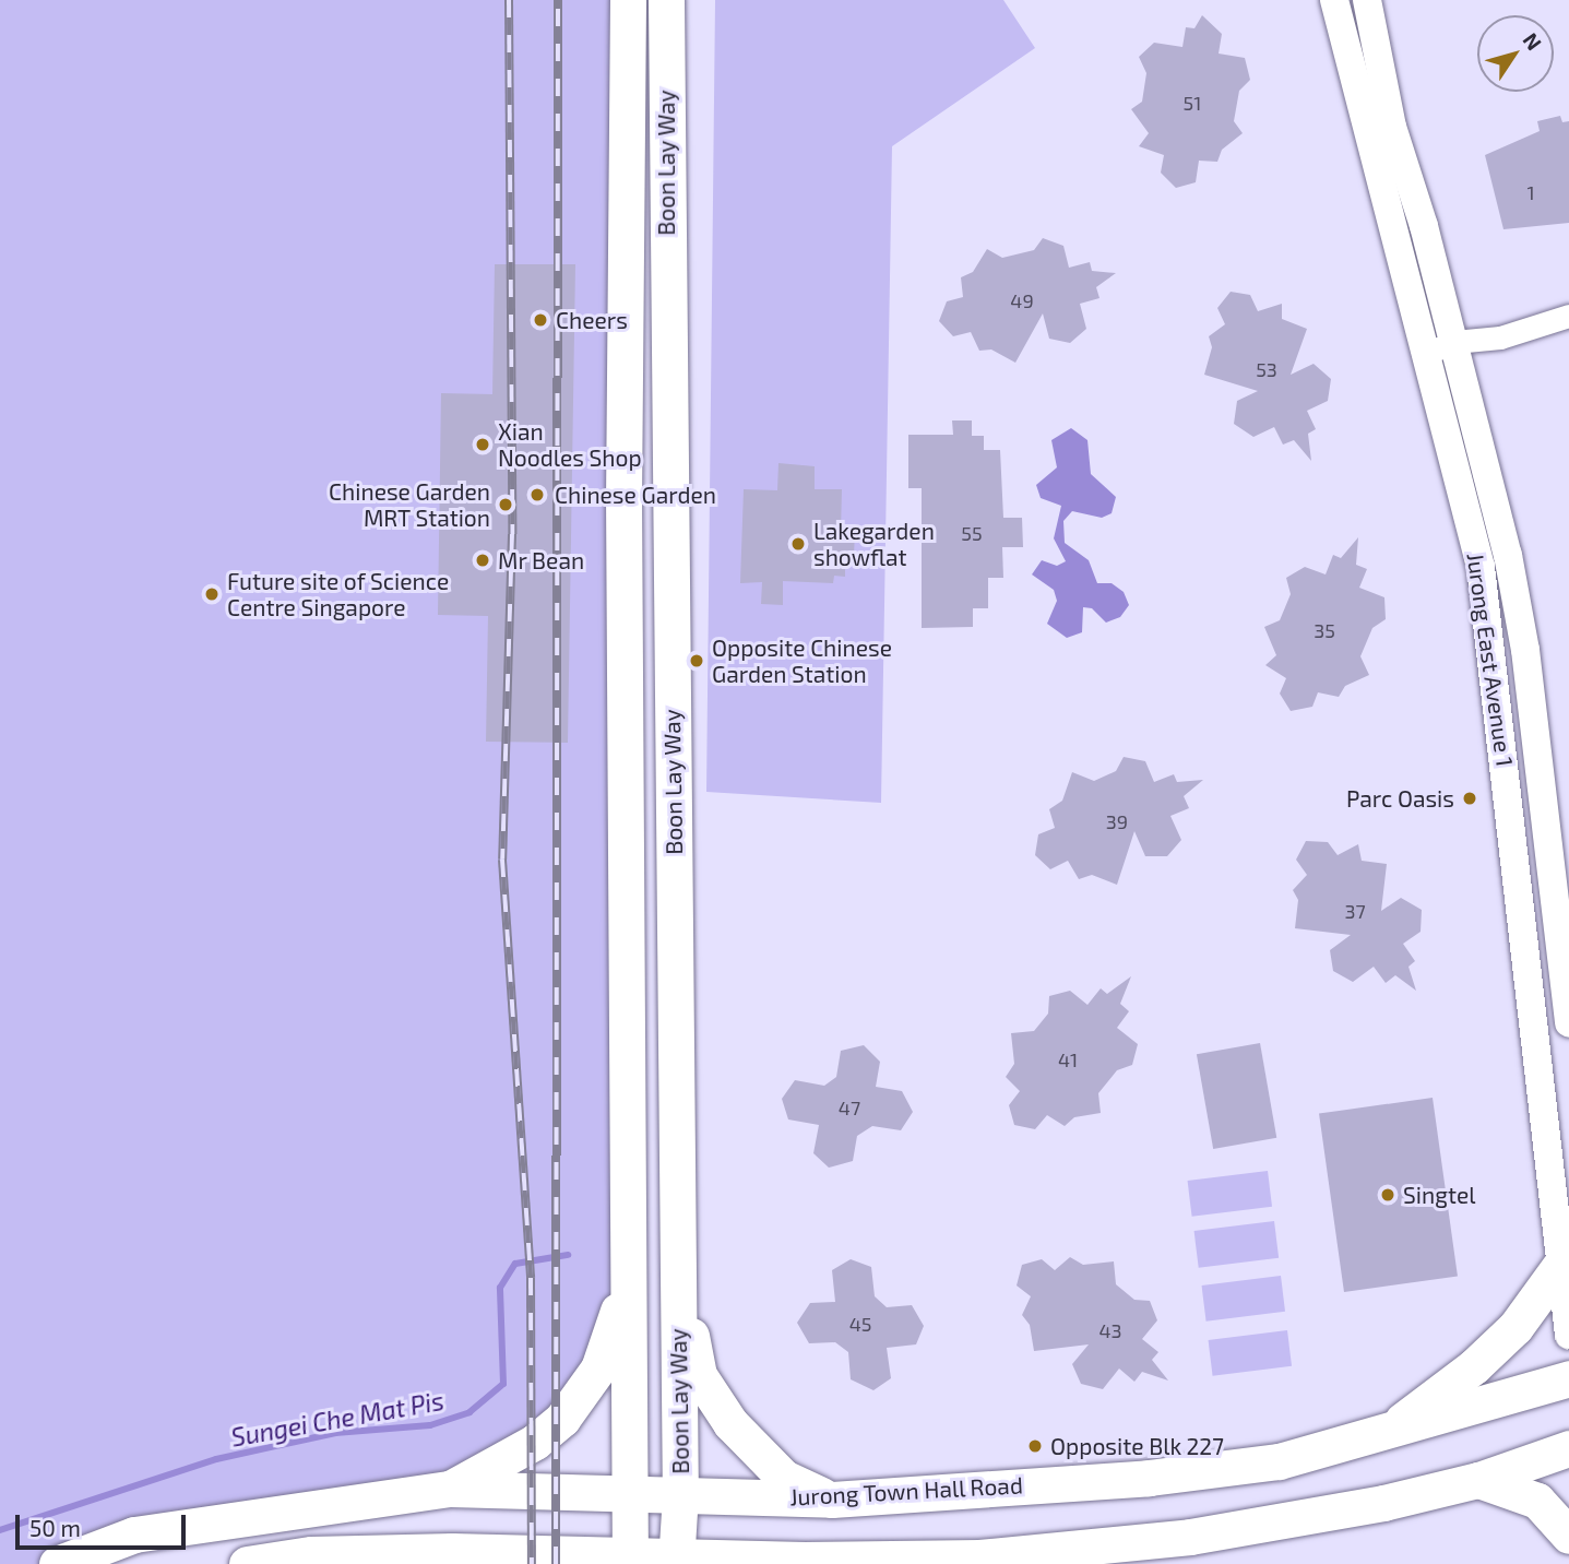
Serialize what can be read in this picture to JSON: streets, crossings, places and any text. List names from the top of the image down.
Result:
{
  "streets": {
    "main road": ["Boon Lay Way", "Jurong Town Hall Road"],
    "street": ["Jurong East Avenue 1"]
  },
  "crossings": [
    ["Boon Lay Way", "Jurong Town Hall Road"]
  ],
  "water": ["Sungei Che Mat Pis"],
  "places": [
    "Cheers",
    "Xian Noodles Shop",
    "Chinese Garden",
    "Chinese Garden MRT Station",
    "Lakegarden showflat",
    "Mr Bean",
    "Future site of Science Centre Singapore",
    "Opposite Chinese Garden Station",
    "Parc Oasis",
    "Singtel",
    "Opposite Blk 227"
  ],
  "house_numbers": [
    "51",
    "1",
    "49",
    "53",
    "55",
    "35",
    "39",
    "37",
    "41",
    "47",
    "45",
    "43"
  ],
  "scale_bar": "50 m",
  "north": "top right"
}
